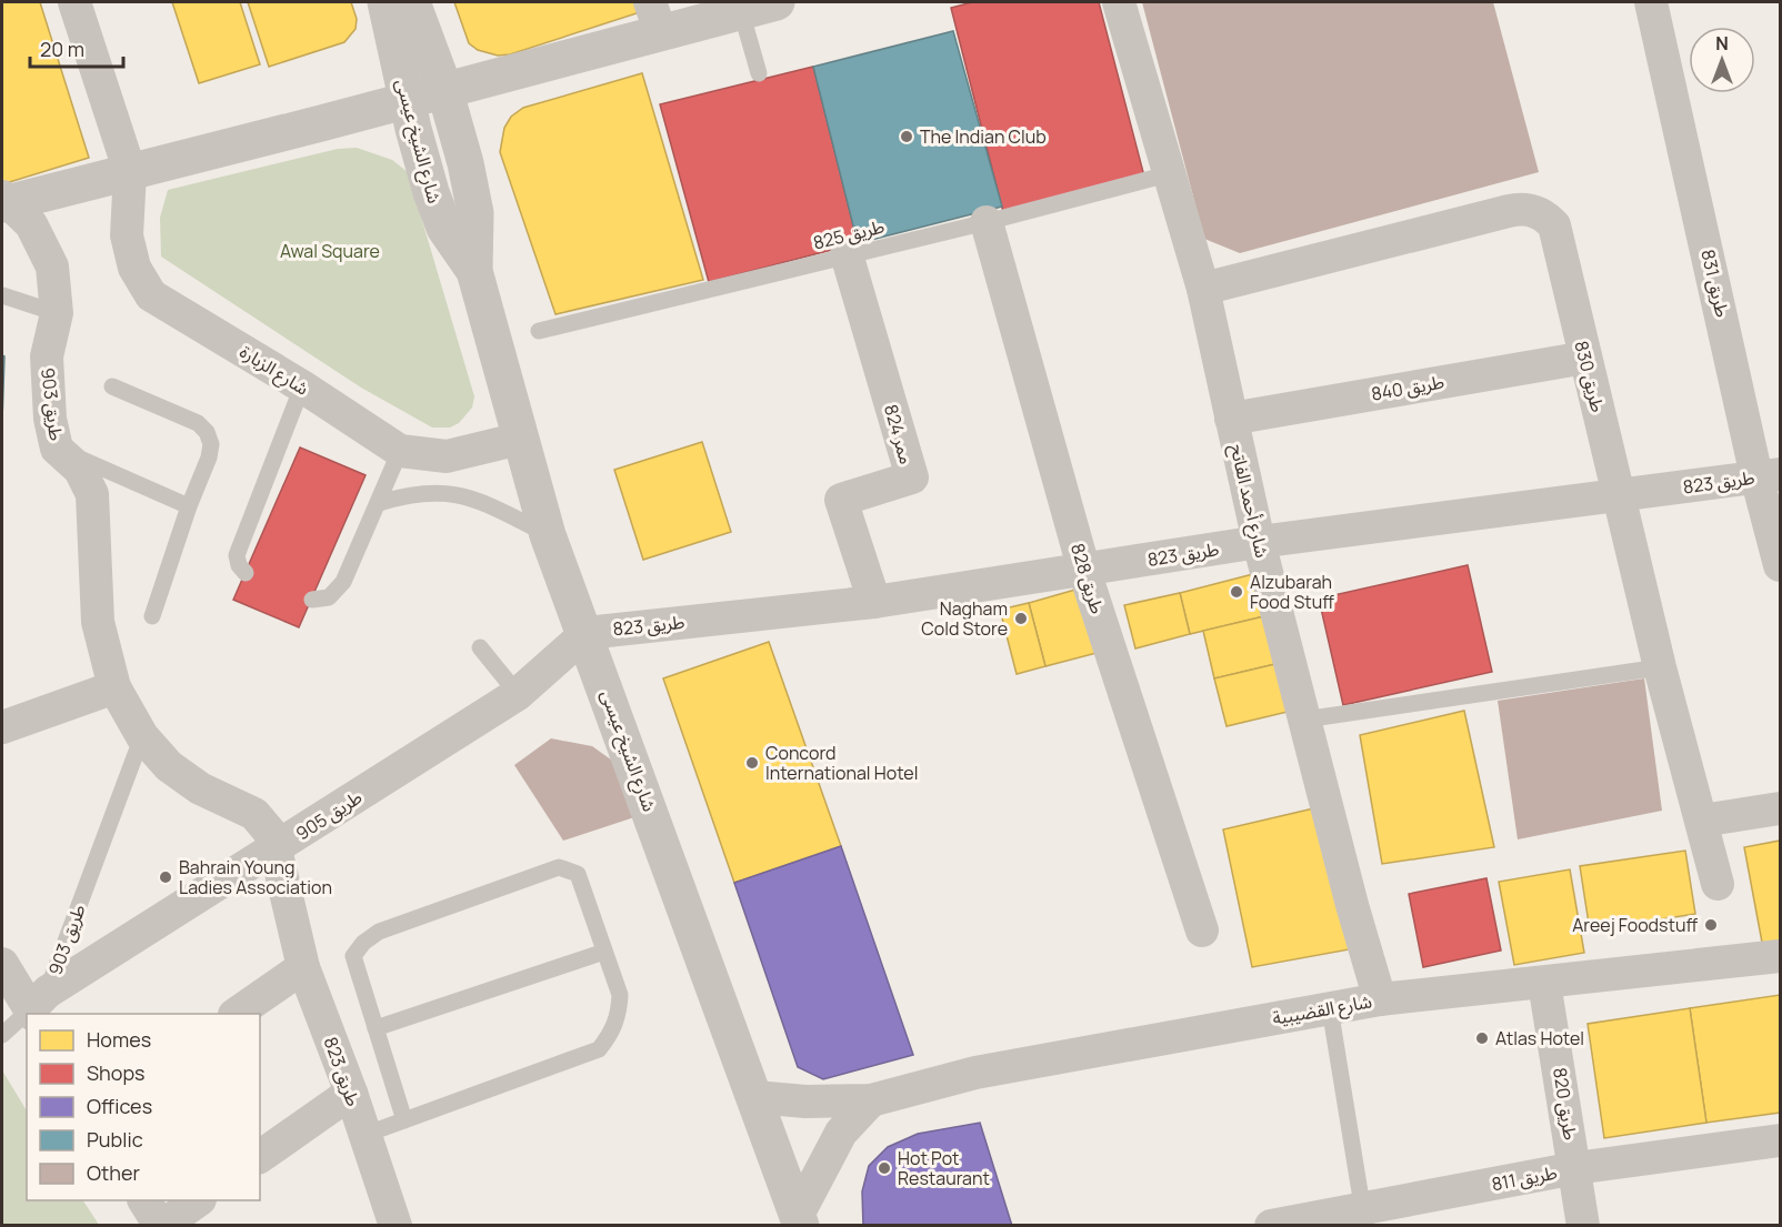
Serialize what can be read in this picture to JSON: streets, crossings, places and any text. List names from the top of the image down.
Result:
{
  "streets": {
    "street": [
      "شارع الشيخ عيسى",
      "طريق 831",
      "شارع الزبارة",
      "طريق 830",
      "طريق 840",
      "طريق 903",
      "ممر 824",
      "طريق 823",
      "شارع أحمد الفاتح",
      "طريق 828",
      "طريق 905",
      "شارع القضيبية",
      "طريق 820",
      "طريق 811"
    ],
    "lane": ["طريق 825"]
  },
  "crossings": [
    ["شارع الشيخ عيسى", "شارع الزبارة"],
    ["شارع الشيخ عيسى", "طريق 823"],
    ["شارع الشيخ عيسى", "طريق 905"],
    ["شارع الشيخ عيسى", "شارع القضيبية"],
    ["طريق 825", "ممر 824"],
    ["طريق 825", "شارع أحمد الفاتح"],
    ["طريق 825", "طريق 828"],
    ["طريق 831", "طريق 823"],
    ["طريق 830", "طريق 840"],
    ["طريق 830", "طريق 823"],
    ["طريق 830", "شارع أحمد الفاتح"],
    ["طريق 840", "شارع أحمد الفاتح"],
    ["طريق 903", "طريق 823"],
    ["طريق 903", "طريق 905"],
    ["ممر 824", "طريق 823"],
    ["طريق 823", "شارع أحمد الفاتح"],
    ["طريق 823", "طريق 828"],
    ["طريق 823", "طريق 905"],
    ["شارع أحمد الفاتح", "شارع القضيبية"],
    ["شارع القضيبية", "طريق 820"],
    ["طريق 820", "طريق 811"]
  ],
  "parks": ["Awal Square"],
  "places": [
    "The Indian Club",
    "Alzubarah Food Stuff",
    "Nagham Cold Store",
    "Concord International Hotel",
    "Bahrain Young Ladies Association",
    "Areej Foodstuff",
    "Atlas Hotel",
    "Hot Pot Restaurant"
  ],
  "legend": [
    "Homes",
    "Shops",
    "Offices",
    "Public",
    "Other"
  ],
  "scale_bar": "20 m",
  "north": "top"
}
